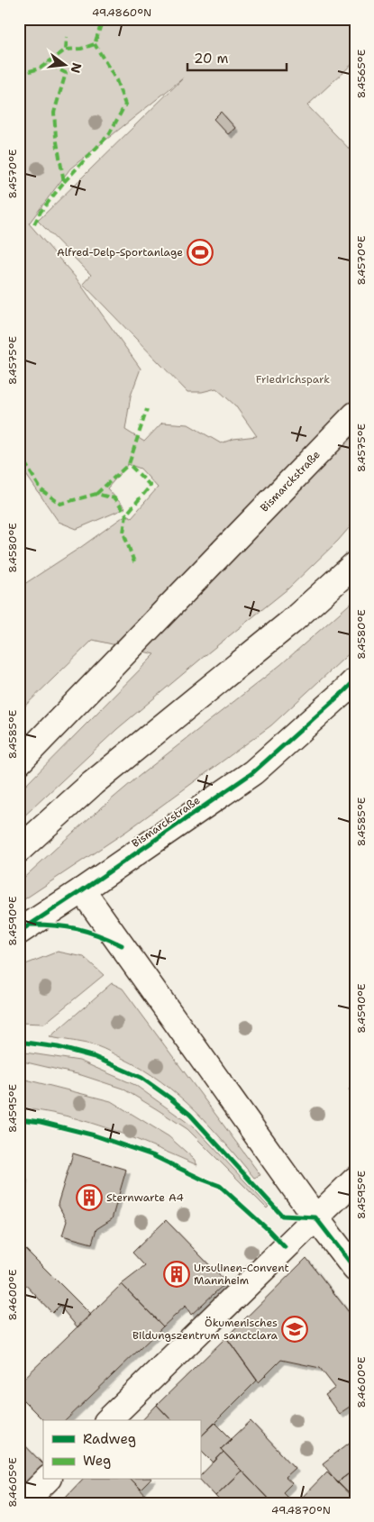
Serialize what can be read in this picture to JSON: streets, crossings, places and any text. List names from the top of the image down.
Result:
{
  "streets": {
    "main road": ["Bismarckstraße"]
  },
  "parks": ["Friedrichspark"],
  "places": {
    "sports": ["Alfred-Delp-Sportanlage"],
    "building": ["Sternwarte A4", "Ursulinen-Convent Mannheim"],
    "school or university": ["Ökumenisches Bildungszentrum sanctclara"]
  },
  "legend": ["Radweg", "Weg"],
  "scale_bar": "20 m",
  "north": "right",
  "coordinates": [
    "49.4860°N",
    "8.4565°E",
    "8.4570°E",
    "8.4575°E",
    "8.4580°E",
    "8.4585°E",
    "8.4590°E",
    "8.4595°E",
    "8.4600°E",
    "8.4605°E",
    "49.4870°N"
  ]
}
